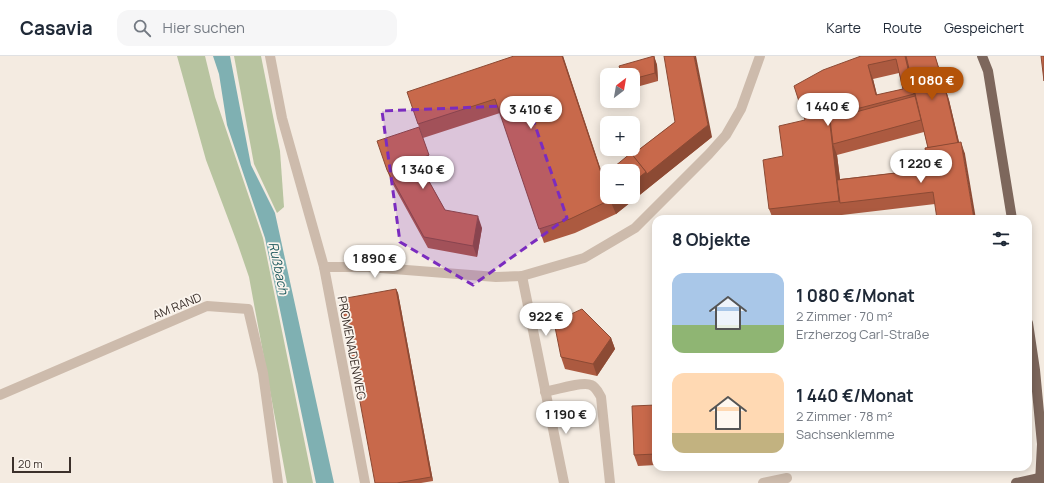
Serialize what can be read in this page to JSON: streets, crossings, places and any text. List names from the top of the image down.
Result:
{
  "streets": {
    "street": ["AM RAND", "PROMENADENWEG"]
  },
  "water": ["Rußbach"],
  "scale_bar": "20 m",
  "north": "top right",
  "page": {
    "header": "Casavia",
    "search": "Hier suchen",
    "nav": ["Karte", "Route", "Gespeichert"],
    "price": [
      "1 080 €",
      "1 440 €",
      "3 410 €",
      "1 220 €",
      "1 340 €",
      "1 890 €",
      "922 €",
      "1 190 €"
    ],
    "map_buttons": ["+", "−"],
    "heading": "8 Objekte",
    "list": [
      {
        "name": "1 080 €/Monat",
        "note": "2 Zimmer · 70 m² · Erzherzog Carl-Straße"
      },
      {
        "name": "1 440 €/Monat",
        "note": "2 Zimmer · 78 m² · Sachsenklemme"
      }
    ],
    "scale": "20 m"
  }
}
